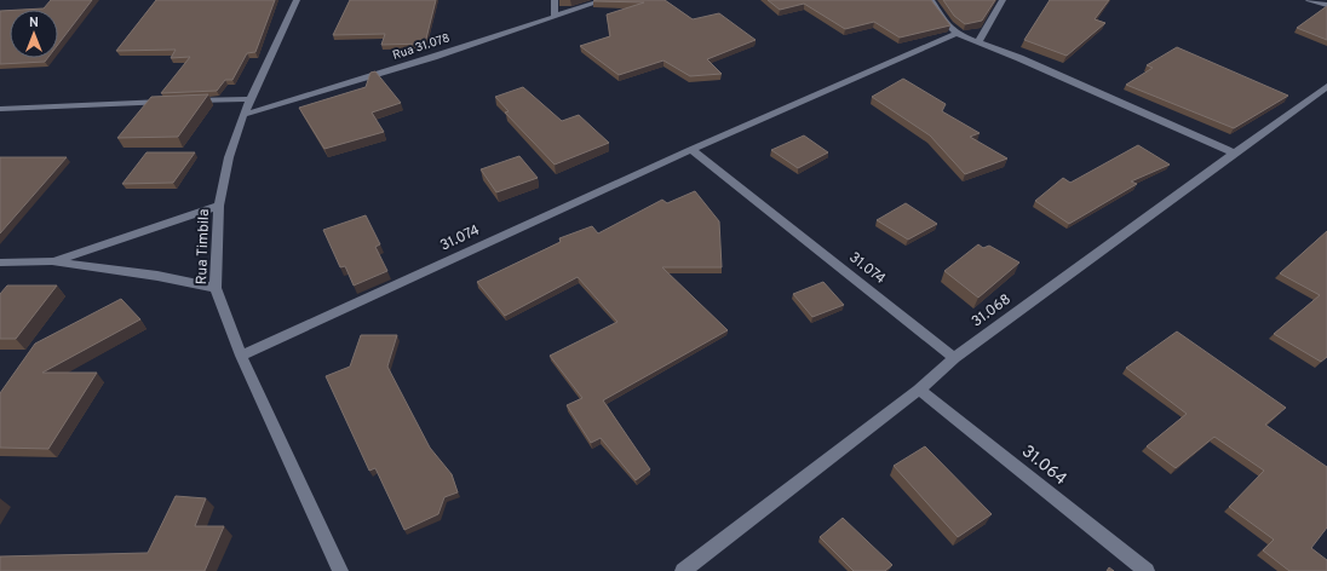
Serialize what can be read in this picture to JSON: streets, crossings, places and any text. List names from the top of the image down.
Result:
{
  "streets": {
    "street": [
      "Rua 31.078",
      "31.074",
      "Rua Timbila",
      "31.068",
      "31.064"
    ]
  },
  "crossings": [
    ["Rua 31.078", "Rua Timbila"],
    ["31.074", "Rua Timbila"],
    ["31.074", "31.068"],
    ["31.068", "31.064"]
  ],
  "north": "top"
}
